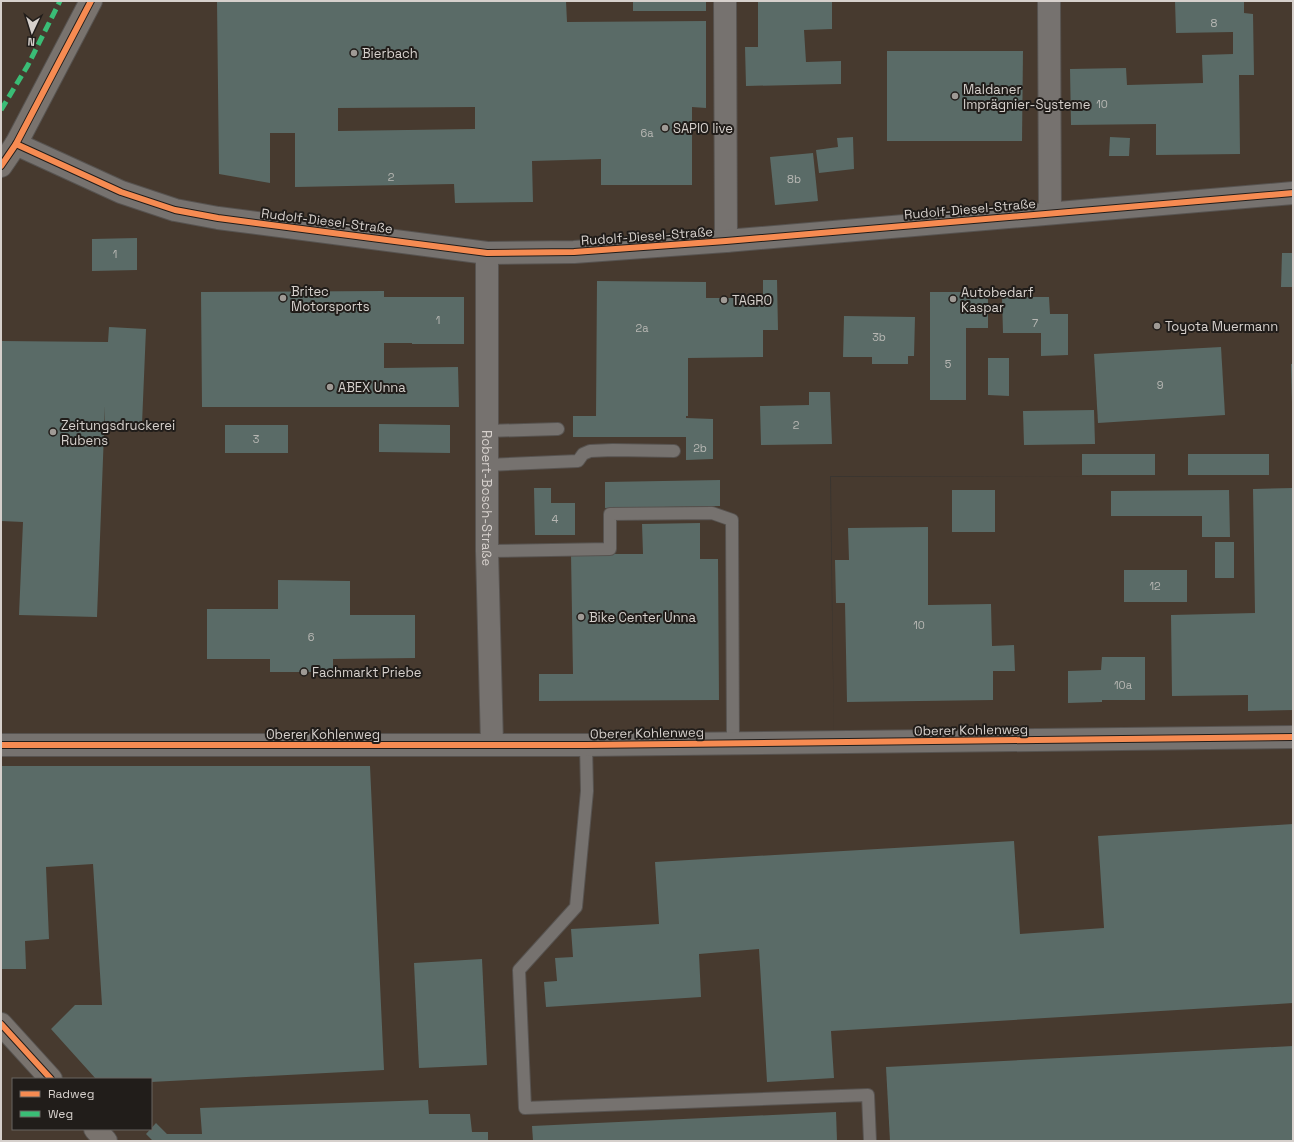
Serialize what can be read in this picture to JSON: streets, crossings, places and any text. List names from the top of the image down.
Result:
{
  "streets": {
    "street": ["Rudolf-Diesel-Straße", "Robert-Bosch-Straße", "Oberer Kohlenweg"]
  },
  "crossings": [
    ["Rudolf-Diesel-Straße", "Robert-Bosch-Straße"],
    ["Robert-Bosch-Straße", "Oberer Kohlenweg"]
  ],
  "places": [
    "Bierbach",
    "Maldaner Imprägnier-Systeme",
    "SAPIO live",
    "Britec Motorsports",
    "Autobedarf Kaspar",
    "TAGRO",
    "Toyota Muermann",
    "ABEX Unna",
    "Zeitungsdruckerei Rubens",
    "Bike Center Unna",
    "Fachmarkt Priebe"
  ],
  "house_numbers": [
    "8",
    "10",
    "6a",
    "2",
    "8b",
    "1",
    "1",
    "7",
    "2a",
    "3b",
    "5",
    "9",
    "2",
    "3",
    "2b",
    "4",
    "12",
    "10",
    "6",
    "10a"
  ],
  "legend": ["Radweg", "Weg"],
  "north": "bottom"
}
